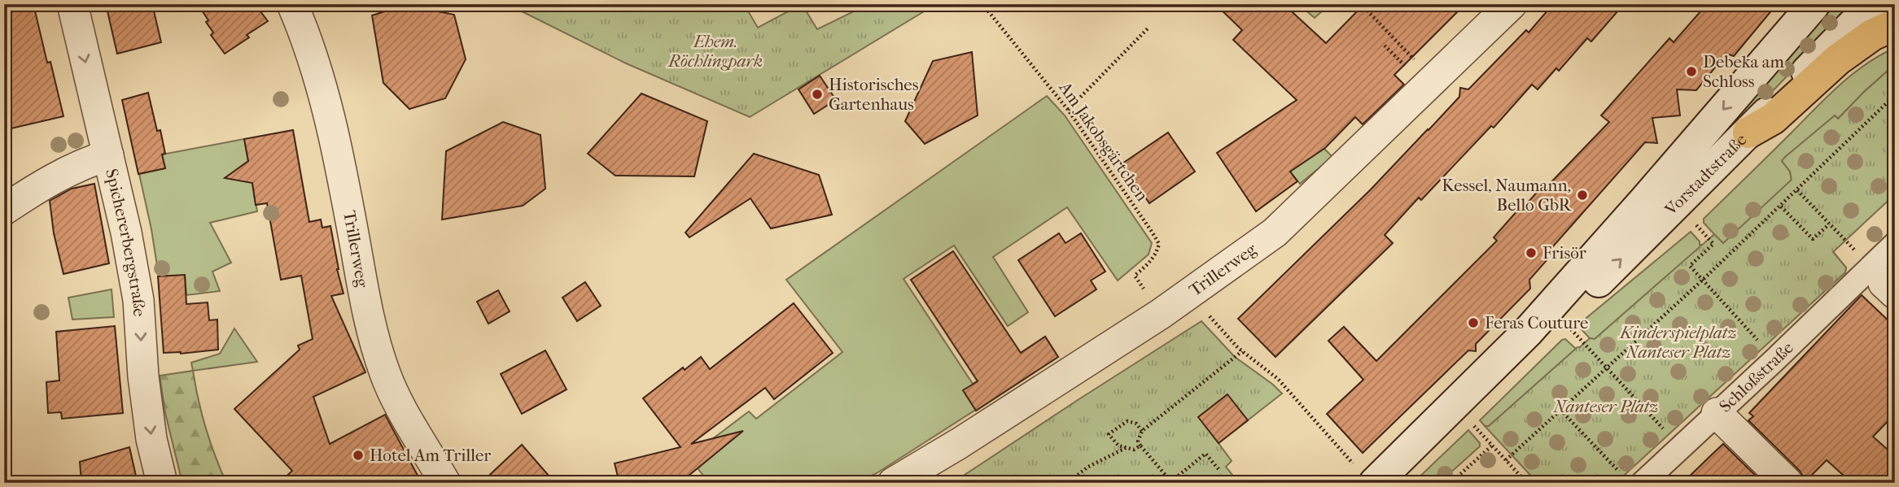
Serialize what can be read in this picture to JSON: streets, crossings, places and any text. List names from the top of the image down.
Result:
{
  "streets": {
    "main road": ["Vorstadtstraße"],
    "street": ["Spichererbergstraße", "Trillerweg", "Schloßstraße"],
    "path": ["Am Jakobsgärtchen"]
  },
  "one_way": ["Spichererbergstraße"],
  "parks": ["Ehem. Röchlingpark", "Kinderspielplatz Nanteser Platz", "Nanteser Platz"],
  "places": [
    "Debeka am Schloss",
    "Historisches Gartenhaus",
    "Kessel, Naumann, Bello GbR",
    "Frisör",
    "Feras Couture",
    "Hotel Am Triller"
  ]
}
